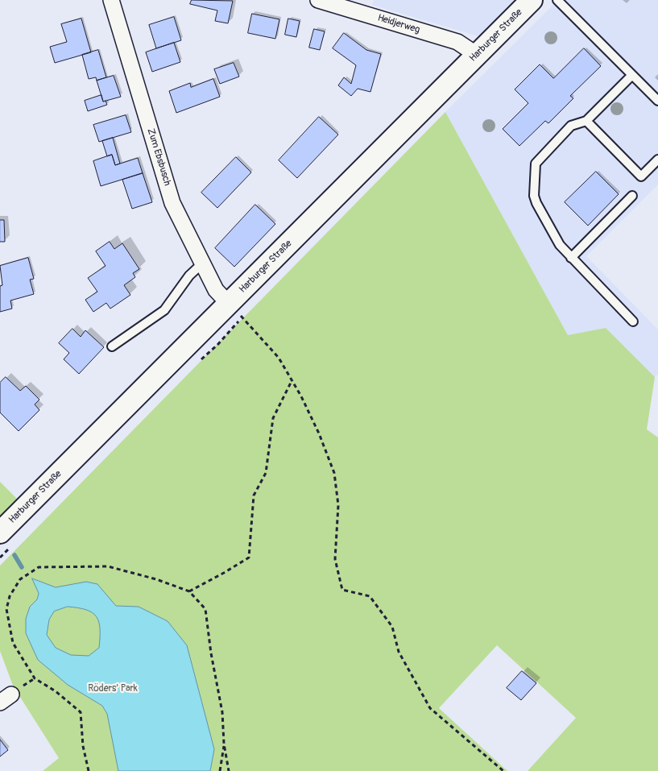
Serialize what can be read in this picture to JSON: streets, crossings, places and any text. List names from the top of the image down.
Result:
{
  "streets": {
    "main road": ["Harburger Straße"],
    "street": ["Heidjerweg", "Zum Ebsbusch"]
  },
  "crossings": [
    ["Heidjerweg", "Harburger Straße"],
    ["Harburger Straße", "Zum Ebsbusch"]
  ],
  "parks": ["Röders’ Park"]
}
